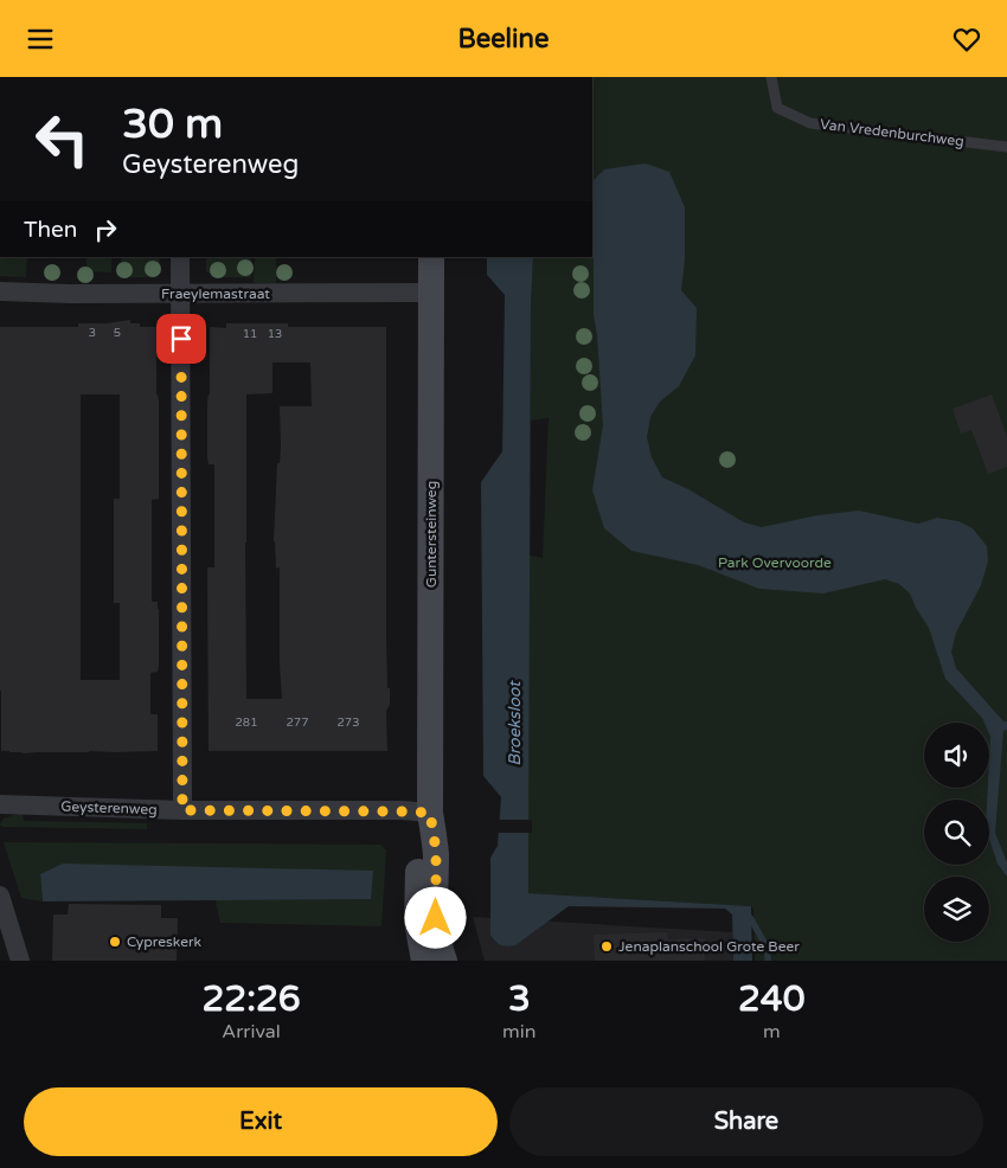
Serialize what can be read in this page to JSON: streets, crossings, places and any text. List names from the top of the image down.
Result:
{
  "streets": {
    "street": ["Fraeylemastraat", "Guntersteinweg", "Geysterenweg"],
    "lane": ["Van Vredenburchweg"]
  },
  "crossings": [
    ["Fraeylemastraat", "Guntersteinweg"],
    ["Guntersteinweg", "Geysterenweg"]
  ],
  "water": ["Broeksloot"],
  "parks": ["Park Overvoorde"],
  "places": ["Cypreskerk", "Jenaplanschool Grote Beer"],
  "house_numbers": [
    "3",
    "5",
    "11",
    "13",
    "281",
    "277",
    "273"
  ],
  "page": {
    "header": "Beeline",
    "turn": ["30 m", "Geysterenweg"],
    "then": "Then",
    "eta": [
      "22:26",
      "Arrival",
      "3",
      "min",
      "240",
      "m"
    ],
    "buttons": ["Exit", "Share"]
  }
}
